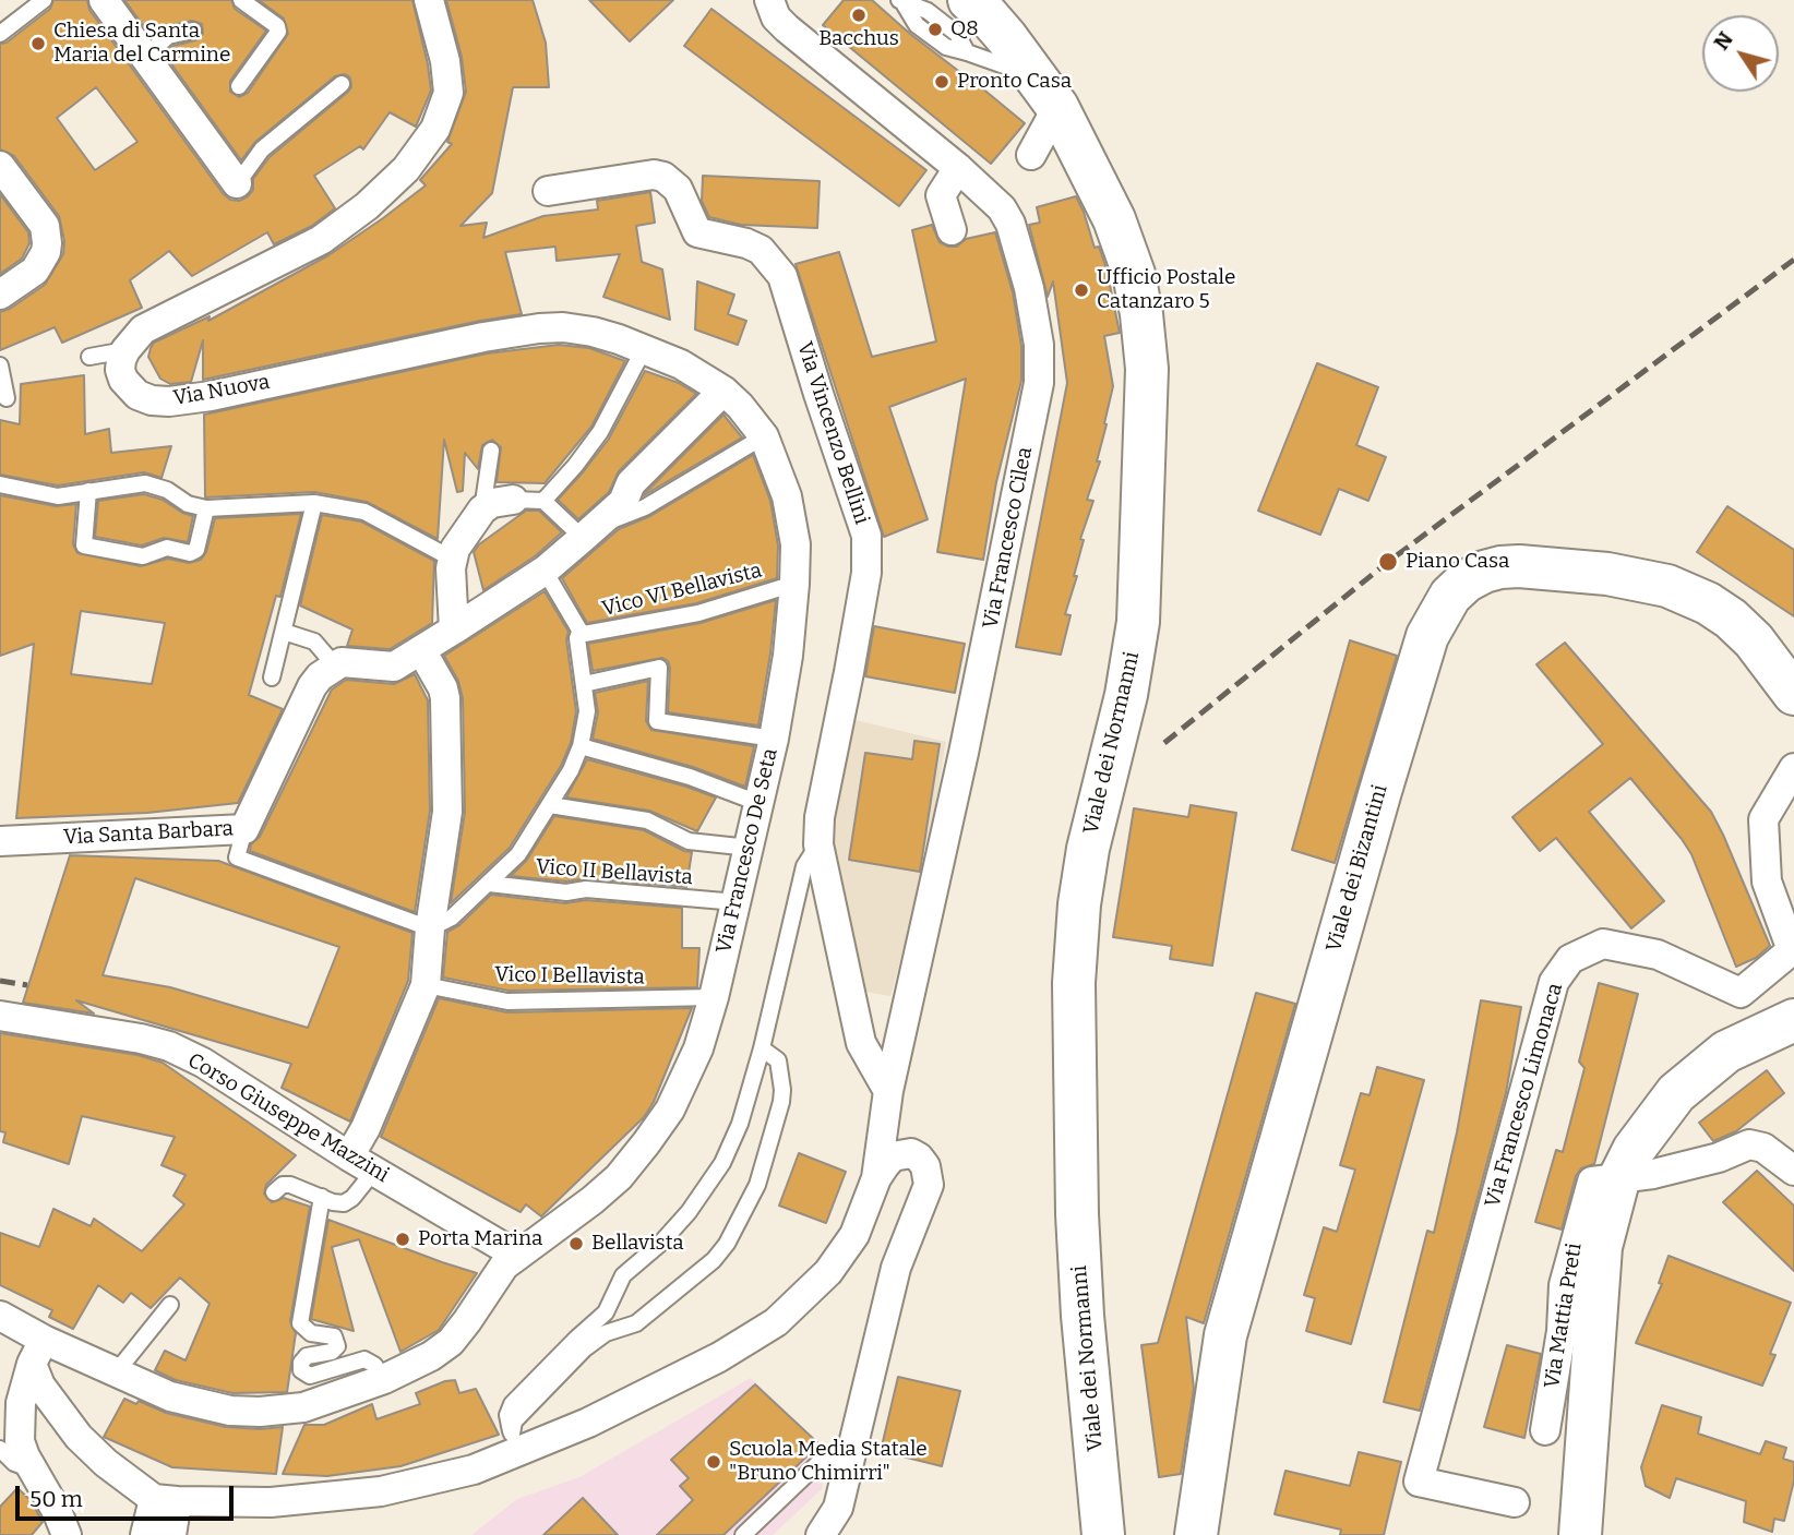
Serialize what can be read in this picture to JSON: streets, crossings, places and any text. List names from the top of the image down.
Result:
{
  "streets": {
    "street": [
      "Via Nuova",
      "Via Vincenzo Bellini",
      "Via Francesco Cilea",
      "Viale dei Normanni",
      "Via Santa Barbara",
      "Via Francesco De Seta",
      "Viale dei Bizantini",
      "Via Francesco Limonaca",
      "Corso Giuseppe Mazzini",
      "Via Mattia Preti"
    ],
    "lane": ["Vico VI Bellavista", "Vico II Bellavista", "Vico I Bellavista"]
  },
  "crossings": [
    ["Via Nuova", "Via Francesco De Seta"],
    ["Via Vincenzo Bellini", "Via Francesco Cilea"],
    ["Vico VI Bellavista", "Via Francesco De Seta"],
    ["Via Francesco De Seta", "Vico II Bellavista"],
    ["Via Francesco De Seta", "Vico I Bellavista"],
    ["Via Francesco De Seta", "Corso Giuseppe Mazzini"]
  ],
  "places": [
    "Bacchus",
    "Q8",
    "Chiesa di Santa Maria del Carmine",
    "Pronto Casa",
    "Ufficio Postale Catanzaro 5",
    "Piano Casa",
    "Porta Marina",
    "Bellavista",
    "Scuola Media Statale \"Bruno Chimirri\""
  ],
  "scale_bar": "50 m",
  "north": "top left"
}
